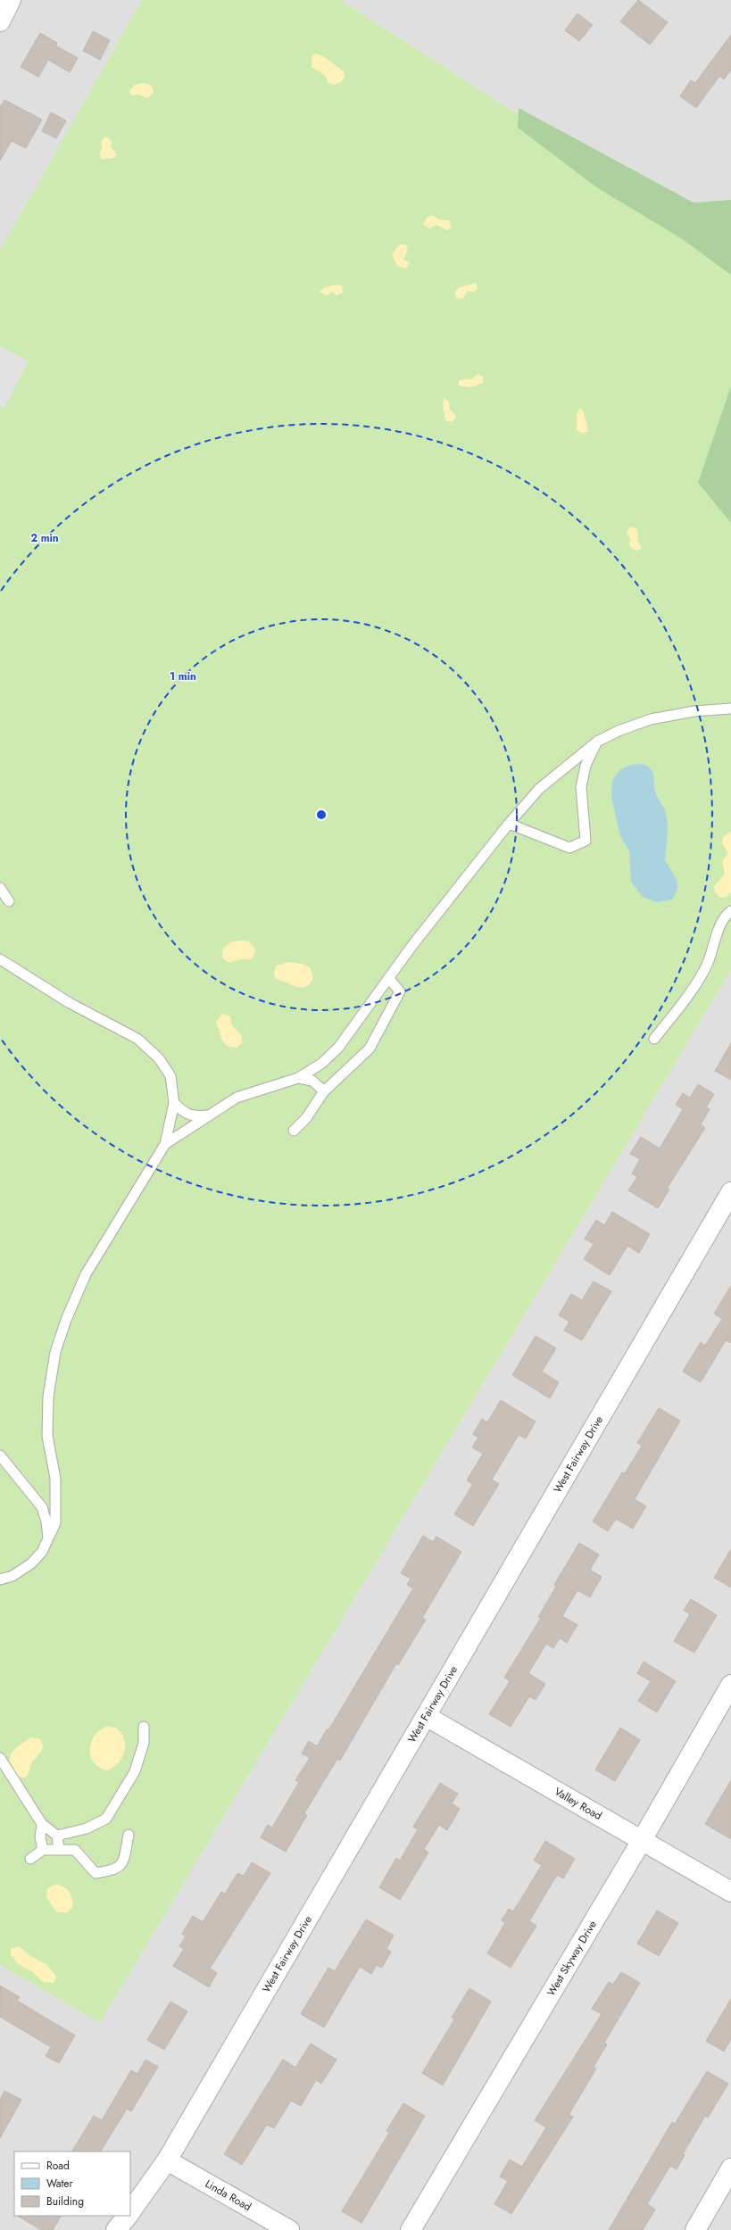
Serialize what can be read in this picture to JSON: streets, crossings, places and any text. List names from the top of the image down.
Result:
{
  "streets": {
    "street": [
      "West Fairway Drive",
      "Valley Road",
      "West Skyway Drive",
      "Linda Road"
    ]
  },
  "crossings": [
    ["West Fairway Drive", "Valley Road"],
    ["West Fairway Drive", "Linda Road"],
    ["Valley Road", "West Skyway Drive"]
  ],
  "legend": ["Road", "Water", "Building"],
  "rings": ["2 min", "1 min"]
}
